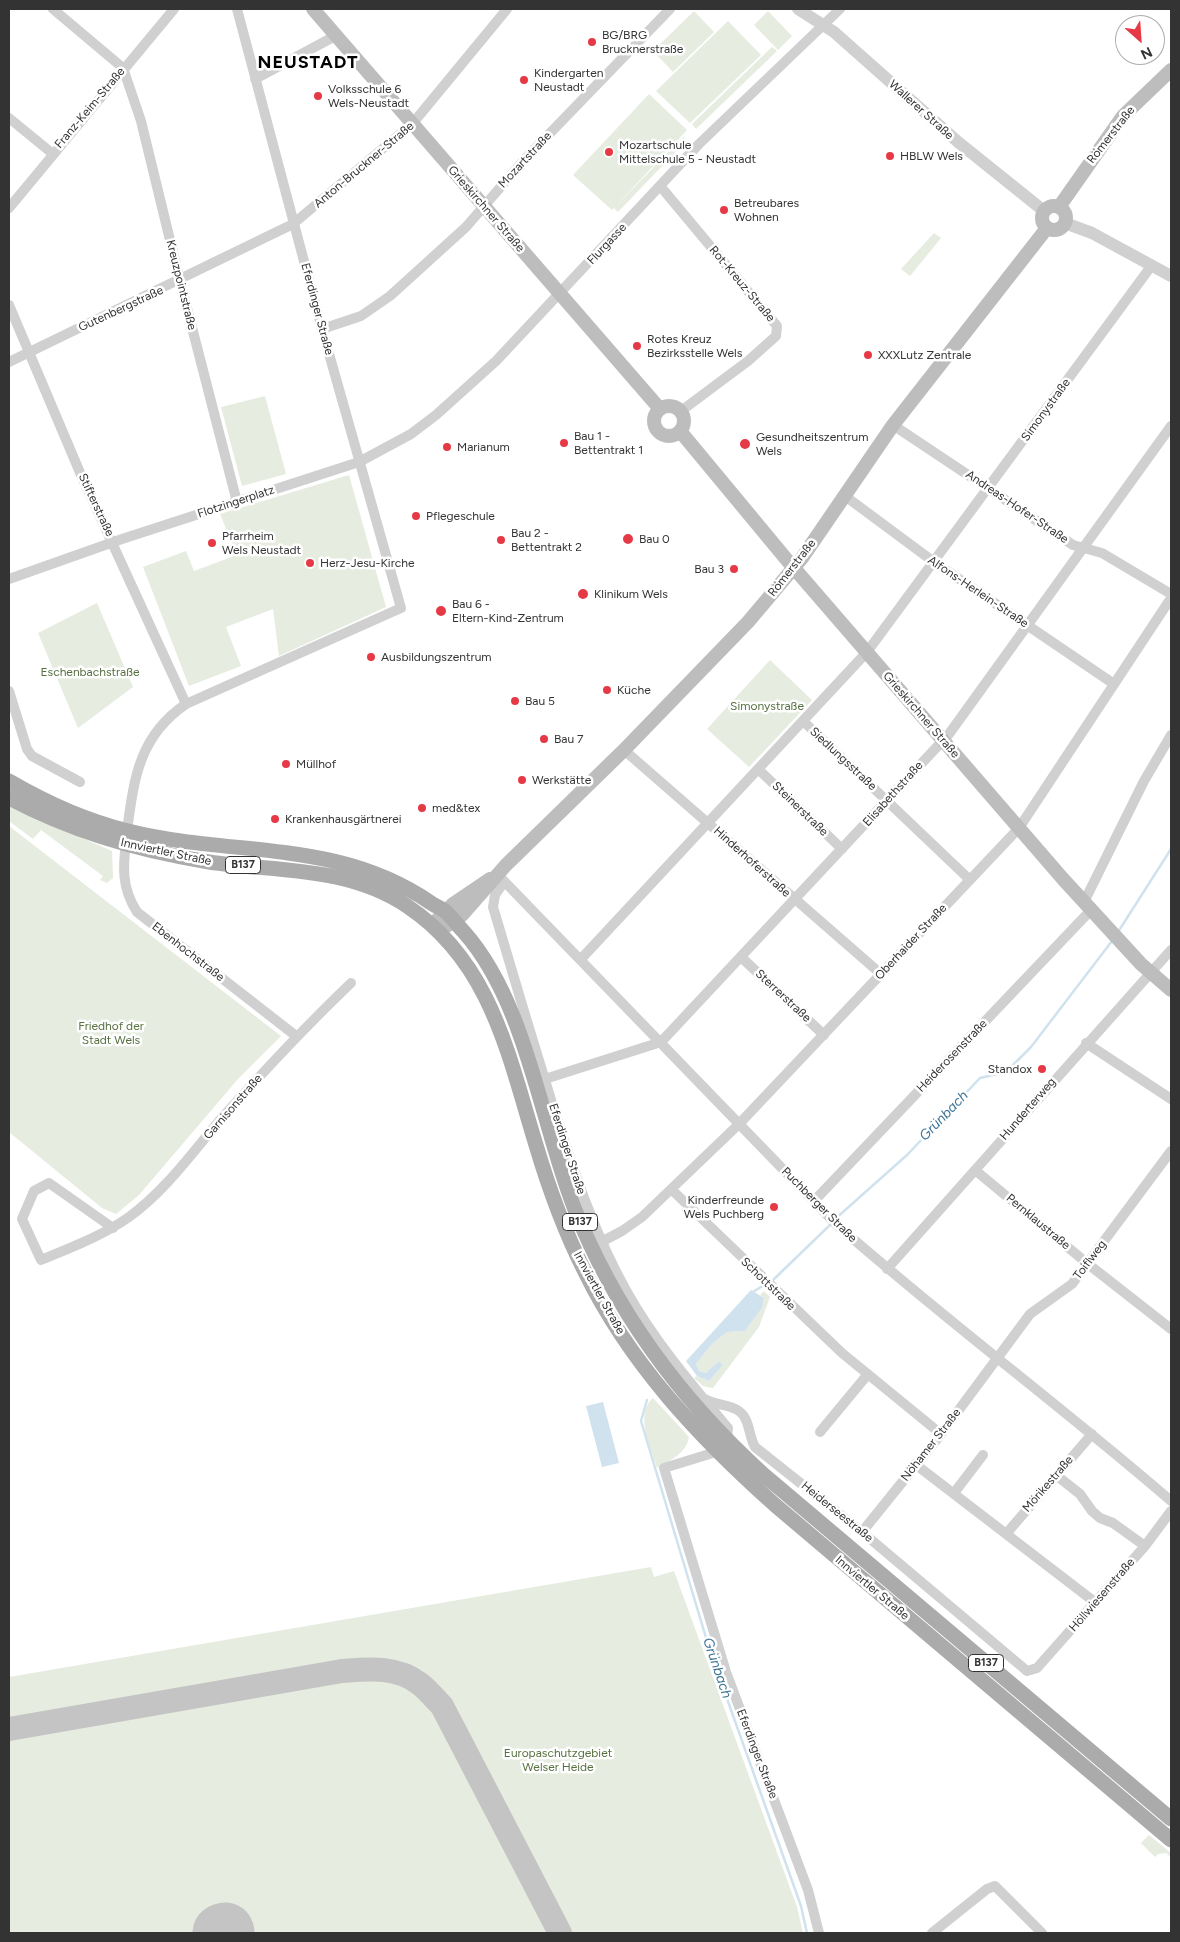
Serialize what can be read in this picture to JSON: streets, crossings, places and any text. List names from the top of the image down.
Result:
{
  "streets": {
    "main road": [
      "Römerstraße",
      "Grieskirchner Straße",
      "Innviertler Straße",
      "B137"
    ],
    "street": [
      "Franz-Keim-Straße",
      "Wallerer Straße",
      "Mozartstraße",
      "Anton-Bruckner-Straße",
      "Flurgasse",
      "Rot-Kreuz-Straße",
      "Kreuzpointstraße",
      "Gutenbergstraße",
      "Eferdinger Straße",
      "Simonystraße",
      "Flotzingerplatz",
      "Stifterstraße",
      "Andreas-Hofer-Straße",
      "Alfons-Herlein-Straße",
      "Siedlungsstraße",
      "Elisabethstraße",
      "Steinerstraße",
      "Hinderhoferstraße",
      "Oberhaider Straße",
      "Ebenhochstraße",
      "Sterrerstraße",
      "Heiderosenstraße",
      "Garnisonstraße",
      "Hunderterweg",
      "Puchberger Straße",
      "Pernklaustraße",
      "Toiflweg",
      "Schottstraße",
      "Nöhamer Straße",
      "Mörikestraße",
      "Heiderseestraße",
      "Höllwiesenstraße"
    ]
  },
  "crossings": [
    ["Franz-Keim-Straße", "Kreuzpointstraße"],
    ["Wallerer Straße", "Römerstraße"],
    ["Wallerer Straße", "Flurgasse"],
    ["Römerstraße", "Grieskirchner Straße"],
    ["Römerstraße", "Eferdinger Straße"],
    ["Römerstraße", "Andreas-Hofer-Straße"],
    ["Römerstraße", "Alfons-Herlein-Straße"],
    ["Römerstraße", "Innviertler Straße"],
    ["Römerstraße", "Hinderhoferstraße"],
    ["Römerstraße", "Puchberger Straße"],
    ["Mozartstraße", "Grieskirchner Straße"],
    ["Mozartstraße", "Eferdinger Straße"],
    ["Anton-Bruckner-Straße", "Grieskirchner Straße"],
    ["Anton-Bruckner-Straße", "Gutenbergstraße"],
    ["Anton-Bruckner-Straße", "Eferdinger Straße"],
    ["Grieskirchner Straße", "Flurgasse"],
    ["Grieskirchner Straße", "Rot-Kreuz-Straße"],
    ["Grieskirchner Straße", "Simonystraße"],
    ["Grieskirchner Straße", "Elisabethstraße"],
    ["Grieskirchner Straße", "Oberhaider Straße"],
    ["Grieskirchner Straße", "Heiderosenstraße"],
    ["Grieskirchner Straße", "Hunderterweg"],
    ["Flurgasse", "Rot-Kreuz-Straße"],
    ["Flurgasse", "Eferdinger Straße"],
    ["Flurgasse", "Flotzingerplatz"],
    ["Kreuzpointstraße", "Gutenbergstraße"],
    ["Kreuzpointstraße", "Flotzingerplatz"],
    ["Gutenbergstraße", "Eferdinger Straße"],
    ["Gutenbergstraße", "Stifterstraße"],
    ["Eferdinger Straße", "Flotzingerplatz"],
    ["Eferdinger Straße", "Stifterstraße"],
    ["Eferdinger Straße", "Elisabethstraße"],
    ["Eferdinger Straße", "Innviertler Straße"],
    ["Eferdinger Straße", "Oberhaider Straße"],
    ["Eferdinger Straße", "Ebenhochstraße"],
    ["Eferdinger Straße", "Puchberger Straße"],
    ["Eferdinger Straße", "Heiderseestraße"],
    ["Simonystraße", "Andreas-Hofer-Straße"],
    ["Simonystraße", "Alfons-Herlein-Straße"],
    ["Simonystraße", "Siedlungsstraße"],
    ["Simonystraße", "Steinerstraße"],
    ["Simonystraße", "Hinderhoferstraße"],
    ["Simonystraße", "Puchberger Straße"],
    ["Flotzingerplatz", "Stifterstraße"],
    ["Stifterstraße", "Ebenhochstraße"],
    ["Andreas-Hofer-Straße", "Elisabethstraße"],
    ["Alfons-Herlein-Straße", "Elisabethstraße"],
    ["Alfons-Herlein-Straße", "Oberhaider Straße"],
    ["Siedlungsstraße", "Elisabethstraße"],
    ["Siedlungsstraße", "Oberhaider Straße"],
    ["Elisabethstraße", "Steinerstraße"],
    ["Elisabethstraße", "Hinderhoferstraße"],
    ["Elisabethstraße", "Sterrerstraße"],
    ["Elisabethstraße", "Puchberger Straße"],
    ["Innviertler Straße", "Ebenhochstraße"],
    ["Hinderhoferstraße", "Oberhaider Straße"],
    ["Oberhaider Straße", "Sterrerstraße"],
    ["Oberhaider Straße", "Puchberger Straße"],
    ["Oberhaider Straße", "Schottstraße"],
    ["Ebenhochstraße", "Garnisonstraße"],
    ["Heiderosenstraße", "Puchberger Straße"],
    ["Hunderterweg", "Puchberger Straße"],
    ["Hunderterweg", "Pernklaustraße"],
    ["Puchberger Straße", "Toiflweg"],
    ["Puchberger Straße", "Nöhamer Straße"],
    ["Puchberger Straße", "Mörikestraße"],
    ["Pernklaustraße", "Toiflweg"],
    ["Toiflweg", "Nöhamer Straße"],
    ["Schottstraße", "Nöhamer Straße"],
    ["Nöhamer Straße", "Heiderseestraße"],
    ["Heiderseestraße", "Höllwiesenstraße"]
  ],
  "districts": ["NEUSTADT"],
  "water": ["Grünbach"],
  "parks": [
    "Eschenbachstraße",
    "Simonystraße",
    "Friedhof der Stadt Wels",
    "Europaschutzgebiet Welser Heide"
  ],
  "places": [
    "BG/BRG Brucknerstraße",
    "Kindergarten Neustadt",
    "Volksschule 6 Wels-Neustadt",
    "Mozartschule Mittelschule 5 - Neustadt",
    "HBLW Wels",
    "Betreubares Wohnen",
    "Rotes Kreuz Bezirksstelle Wels",
    "XXXLutz Zentrale",
    "Bau 1 - Bettentrakt 1",
    "Gesundheitszentrum Wels",
    "Marianum",
    "Pflegeschule",
    "Bau 0",
    "Bau 2 - Bettentrakt 2",
    "Pfarrheim Wels Neustadt",
    "Herz-Jesu-Kirche",
    "Bau 3",
    "Klinikum Wels",
    "Bau 6 - Eltern-Kind-Zentrum",
    "Ausbildungszentrum",
    "Küche",
    "Bau 5",
    "Bau 7",
    "Müllhof",
    "Werkstätte",
    "med&tex",
    "Krankenhausgärtnerei",
    "Standox",
    "Kinderfreunde Wels Puchberg"
  ],
  "north": "bottom right"
}
